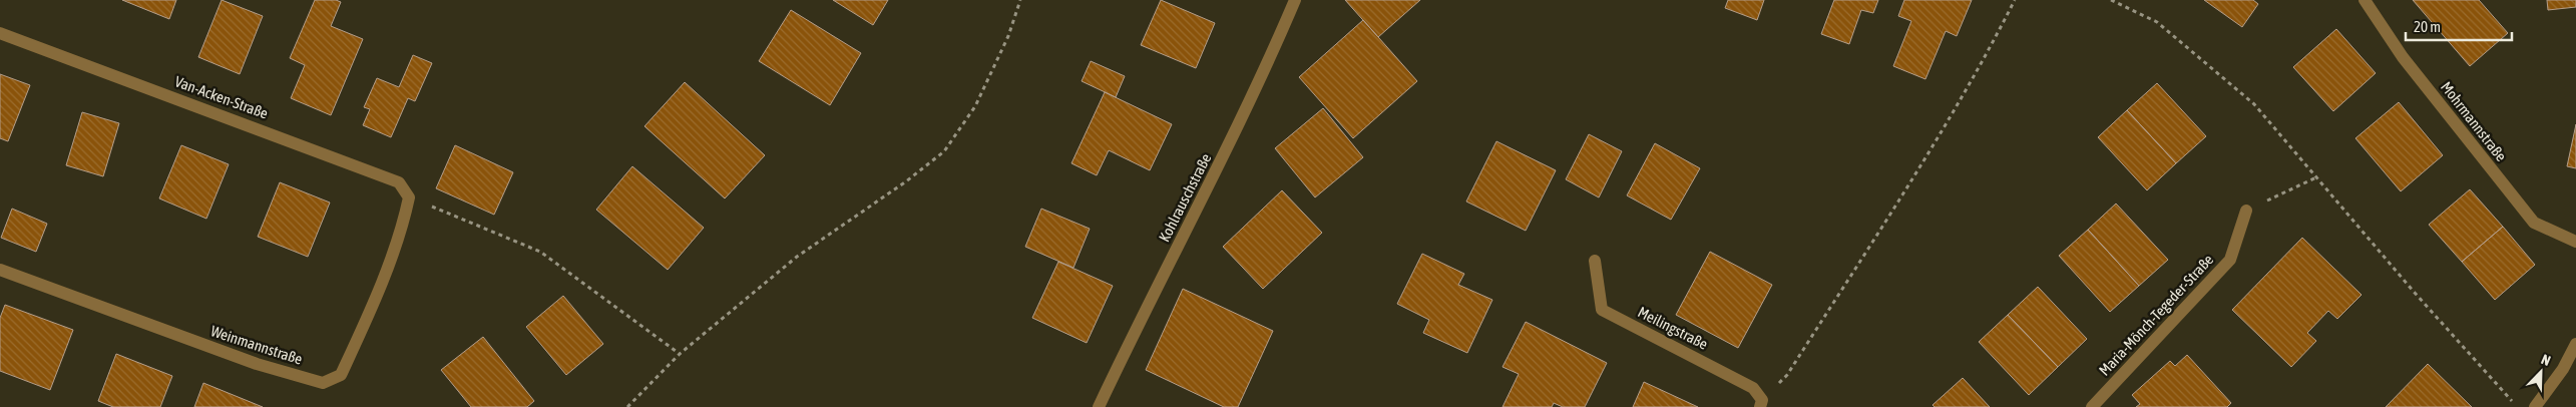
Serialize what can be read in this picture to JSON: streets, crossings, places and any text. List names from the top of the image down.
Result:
{
  "streets": {
    "street": [
      "Van-Acken-Straße",
      "Mohrmannstraße",
      "Kohlrauschstraße",
      "Maria-Mönch-Tegeder-Straße",
      "Meilingstraße",
      "Weinmannstraße"
    ]
  },
  "crossings": [
    ["Van-Acken-Straße", "Weinmannstraße"]
  ],
  "scale_bar": "20 m",
  "north": "top right"
}
